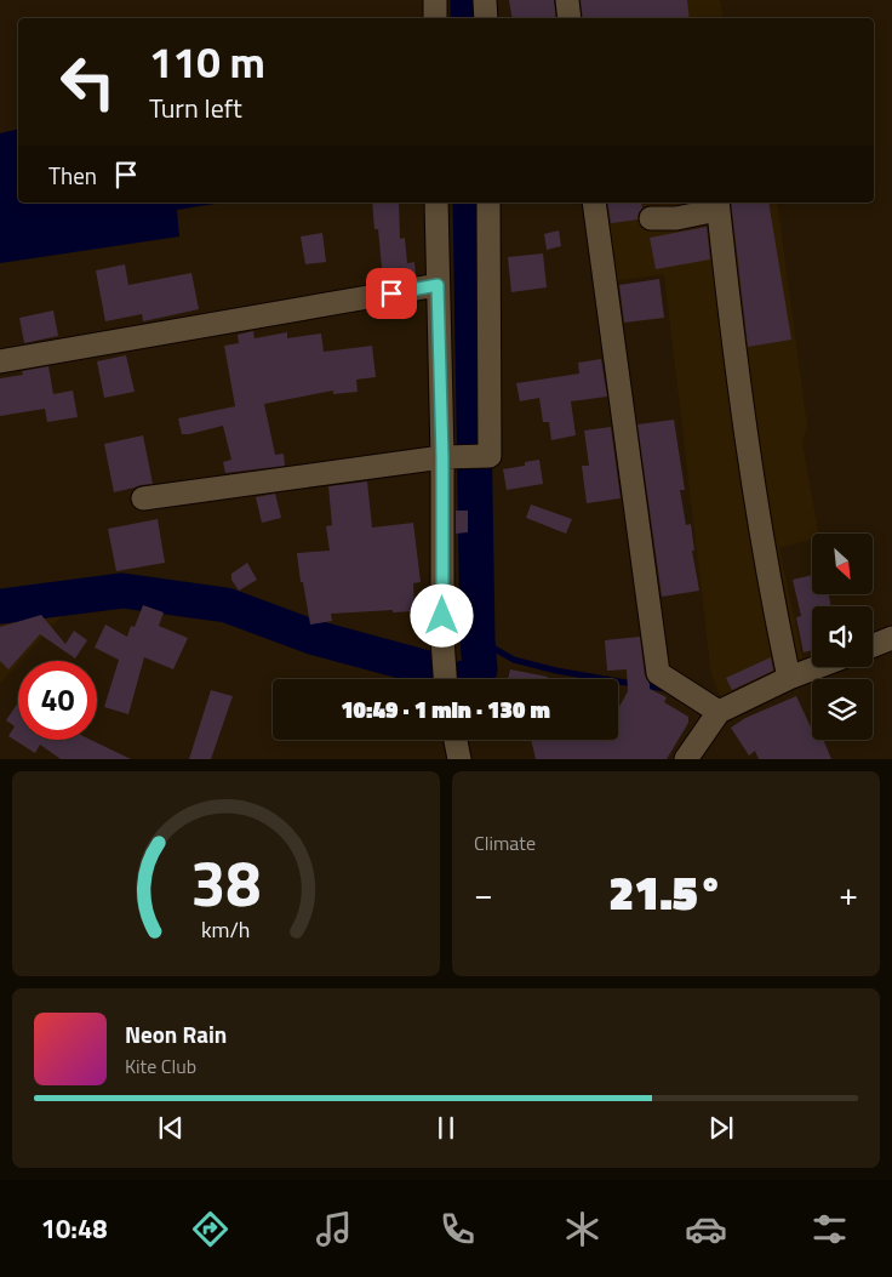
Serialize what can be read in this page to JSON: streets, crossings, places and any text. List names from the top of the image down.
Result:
{
  "north": "bottom right",
  "page": {
    "turn": ["110 m", "Turn left"],
    "then": "Then",
    "limit": "40",
    "trip": "10:49 · 1 min · 130 m",
    "tile": "Climate",
    "heat": ["−", "21.5°", "+"],
    "song": ["Neon Rain", "Kite Club"],
    "tabs": "10:48",
    "gauge": ["38", "km/h"]
  }
}
